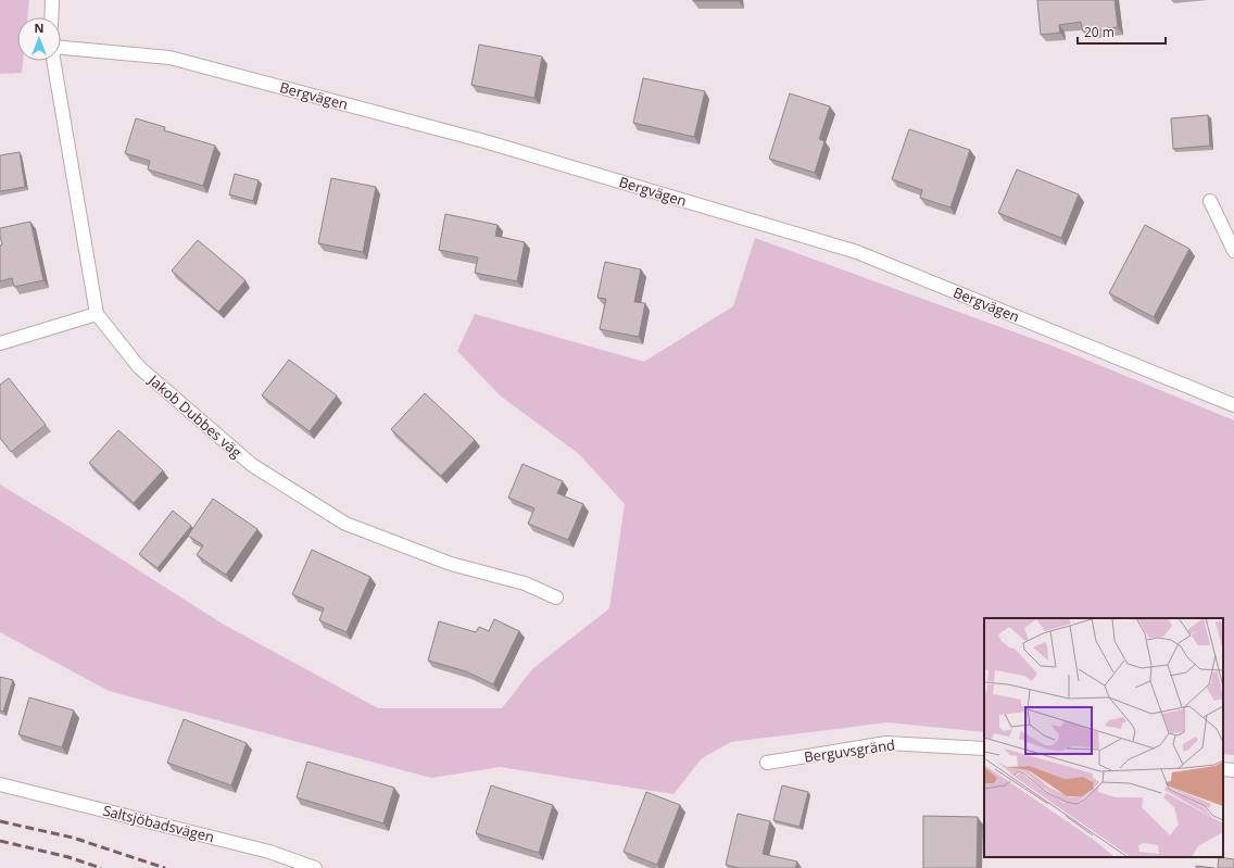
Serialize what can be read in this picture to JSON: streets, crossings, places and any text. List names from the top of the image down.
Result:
{
  "streets": {
    "street": [
      "Bergvägen",
      "Jakob Dubbes väg",
      "Berguvsgränd",
      "Saltsjöbadsvägen"
    ]
  },
  "scale_bar": "20 m",
  "north": "top"
}
